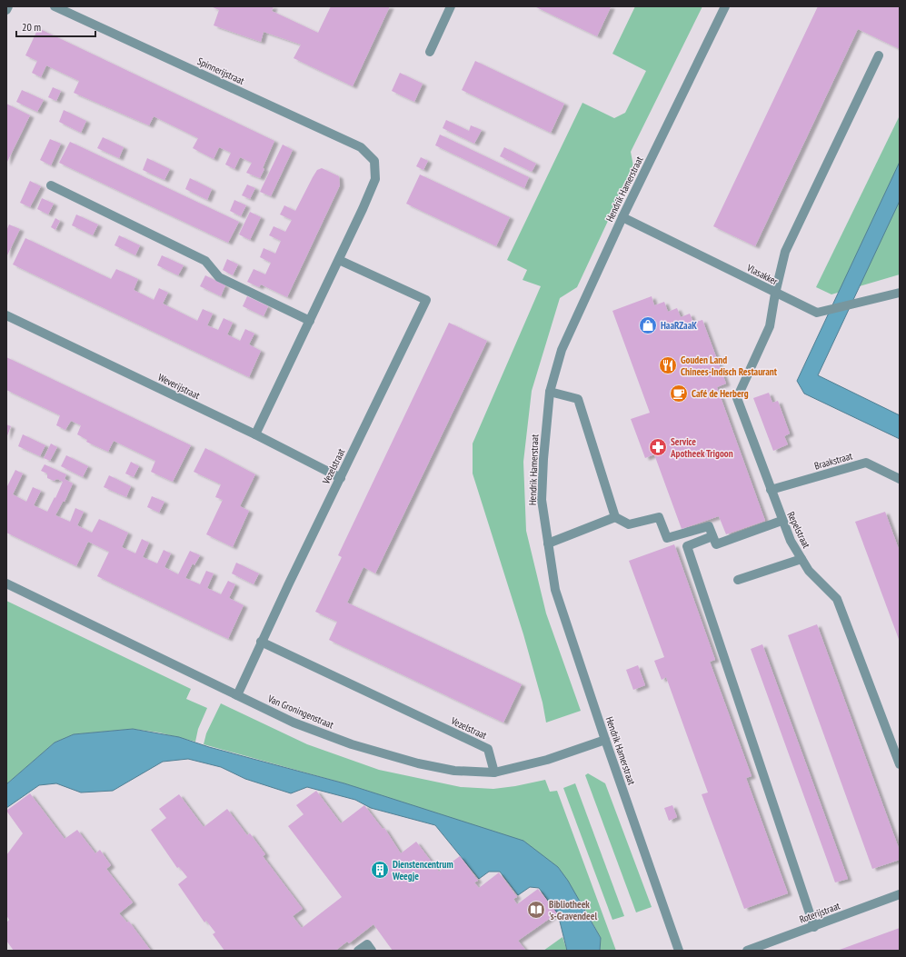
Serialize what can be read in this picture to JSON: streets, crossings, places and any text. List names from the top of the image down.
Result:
{
  "streets": {
    "street": [
      "Spinnerijstraat",
      "Hendrik Hamerstraat",
      "Vlasakker",
      "Weverijstraat",
      "Braakstraat",
      "Vezelstraat",
      "Repelstraat",
      "Van Groningenstraat",
      "Roterijstraat"
    ]
  },
  "crossings": [
    ["Spinnerijstraat", "Vezelstraat"],
    ["Hendrik Hamerstraat", "Vlasakker"],
    ["Hendrik Hamerstraat", "Van Groningenstraat"],
    ["Vlasakker", "Repelstraat"],
    ["Weverijstraat", "Vezelstraat"],
    ["Braakstraat", "Repelstraat"],
    ["Vezelstraat", "Van Groningenstraat"]
  ],
  "places": {
    "shop": ["HaaRZaaK"],
    "restaurant": ["Gouden Land Chinees-Indisch Restaurant"],
    "cafe": ["Café de Herberg"],
    "pharmacy": ["Service Apotheek Trigoon"],
    "building": ["Dienstencentrum Weegje"],
    "library": ["Bibliotheek 's-Gravendeel"]
  },
  "scale_bar": "20 m"
}
